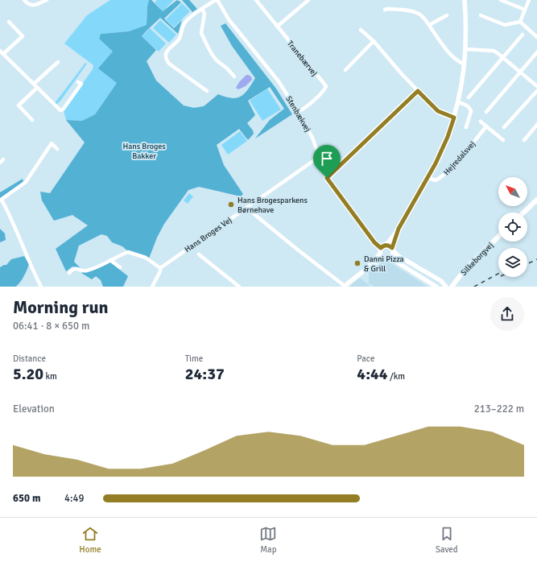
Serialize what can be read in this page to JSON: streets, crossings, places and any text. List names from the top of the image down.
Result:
{
  "streets": {
    "main road": ["Silkeborgvej"],
    "street": [
      "Tranebærvej",
      "Stenbækvej",
      "Hejredalsvej",
      "Hans Broges Vej"
    ]
  },
  "crossings": [
    ["Tranebærvej", "Stenbækvej"],
    ["Stenbækvej", "Hejredalsvej"],
    ["Stenbækvej", "Hans Broges Vej"]
  ],
  "parks": ["Hans Broges Bakker"],
  "places": ["Hans Brogesparkens Børnehave", "Danni Pizza & Grill"],
  "north": "top left",
  "page": {
    "heading": ["Morning run", "06:41 · 8 × 650 m"],
    "stats": [
      ["Distance", "5.20 km"],
      ["Time", "24:37"],
      ["Pace", "4:44 /km"]
    ],
    "chart": ["Elevation", "213–222 m"],
    "list": [
      {
        "name": "650 m",
        "note": "4:49"
      }
    ],
    "tabs": ["Home", "Map", "Saved"]
  }
}
